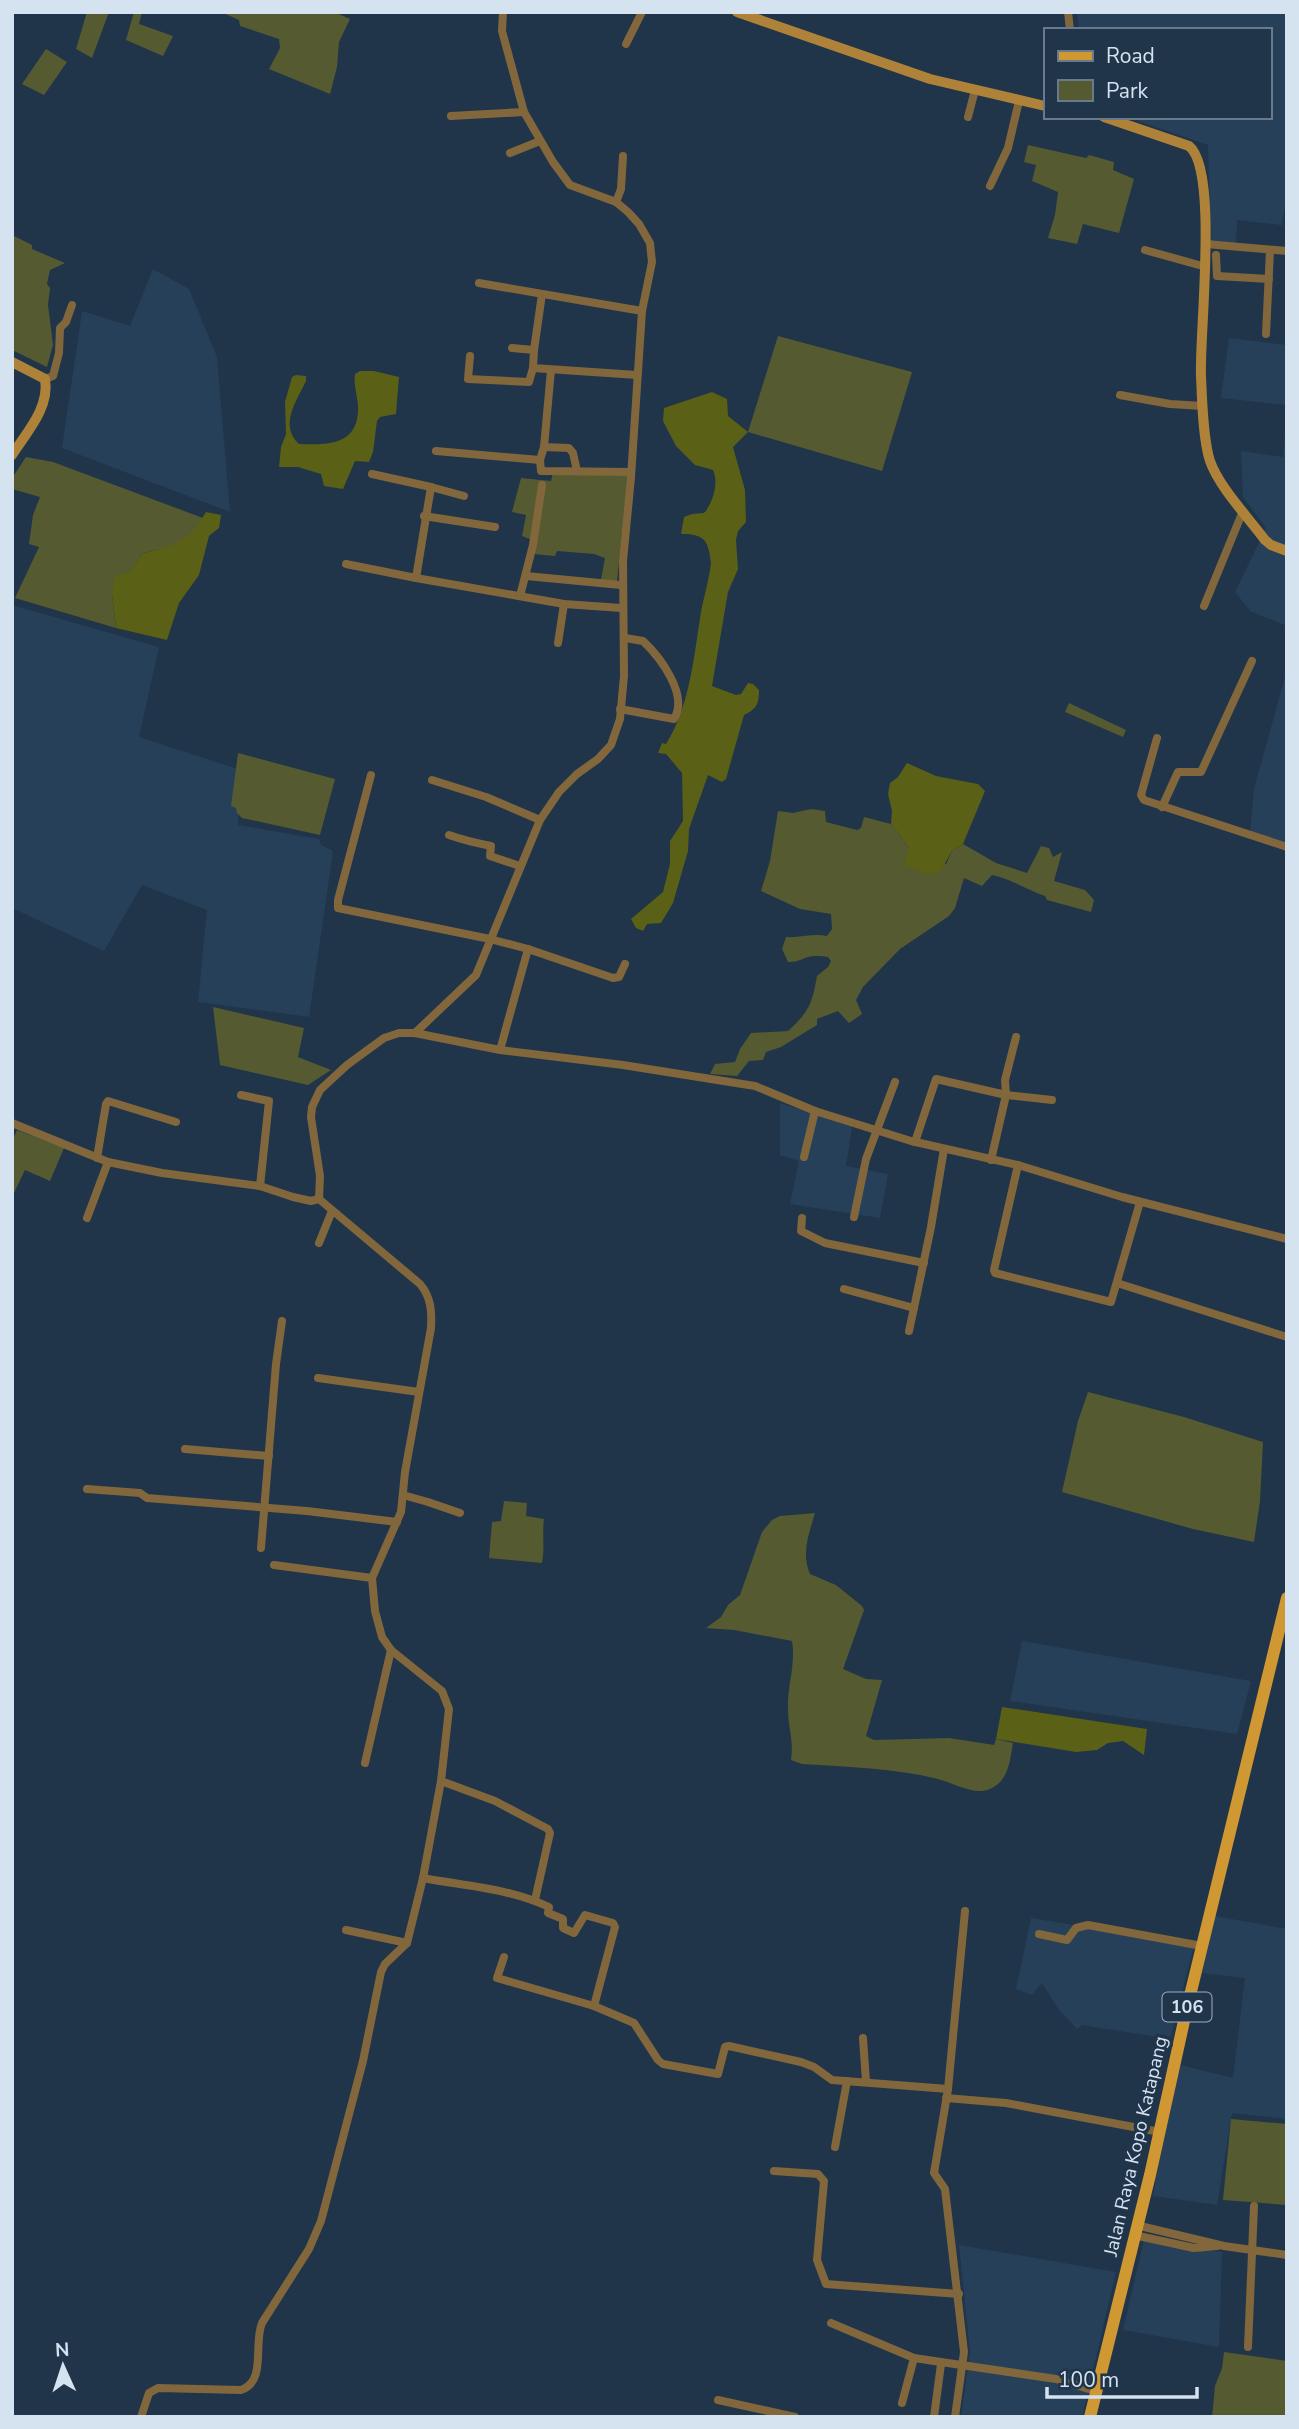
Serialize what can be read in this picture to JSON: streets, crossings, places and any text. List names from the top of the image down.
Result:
{
  "streets": {
    "main road": ["106", "Jalan Raya Kopo Katapang"]
  },
  "legend": ["Road", "Park"],
  "scale_bar": "100 m",
  "north": "top"
}
